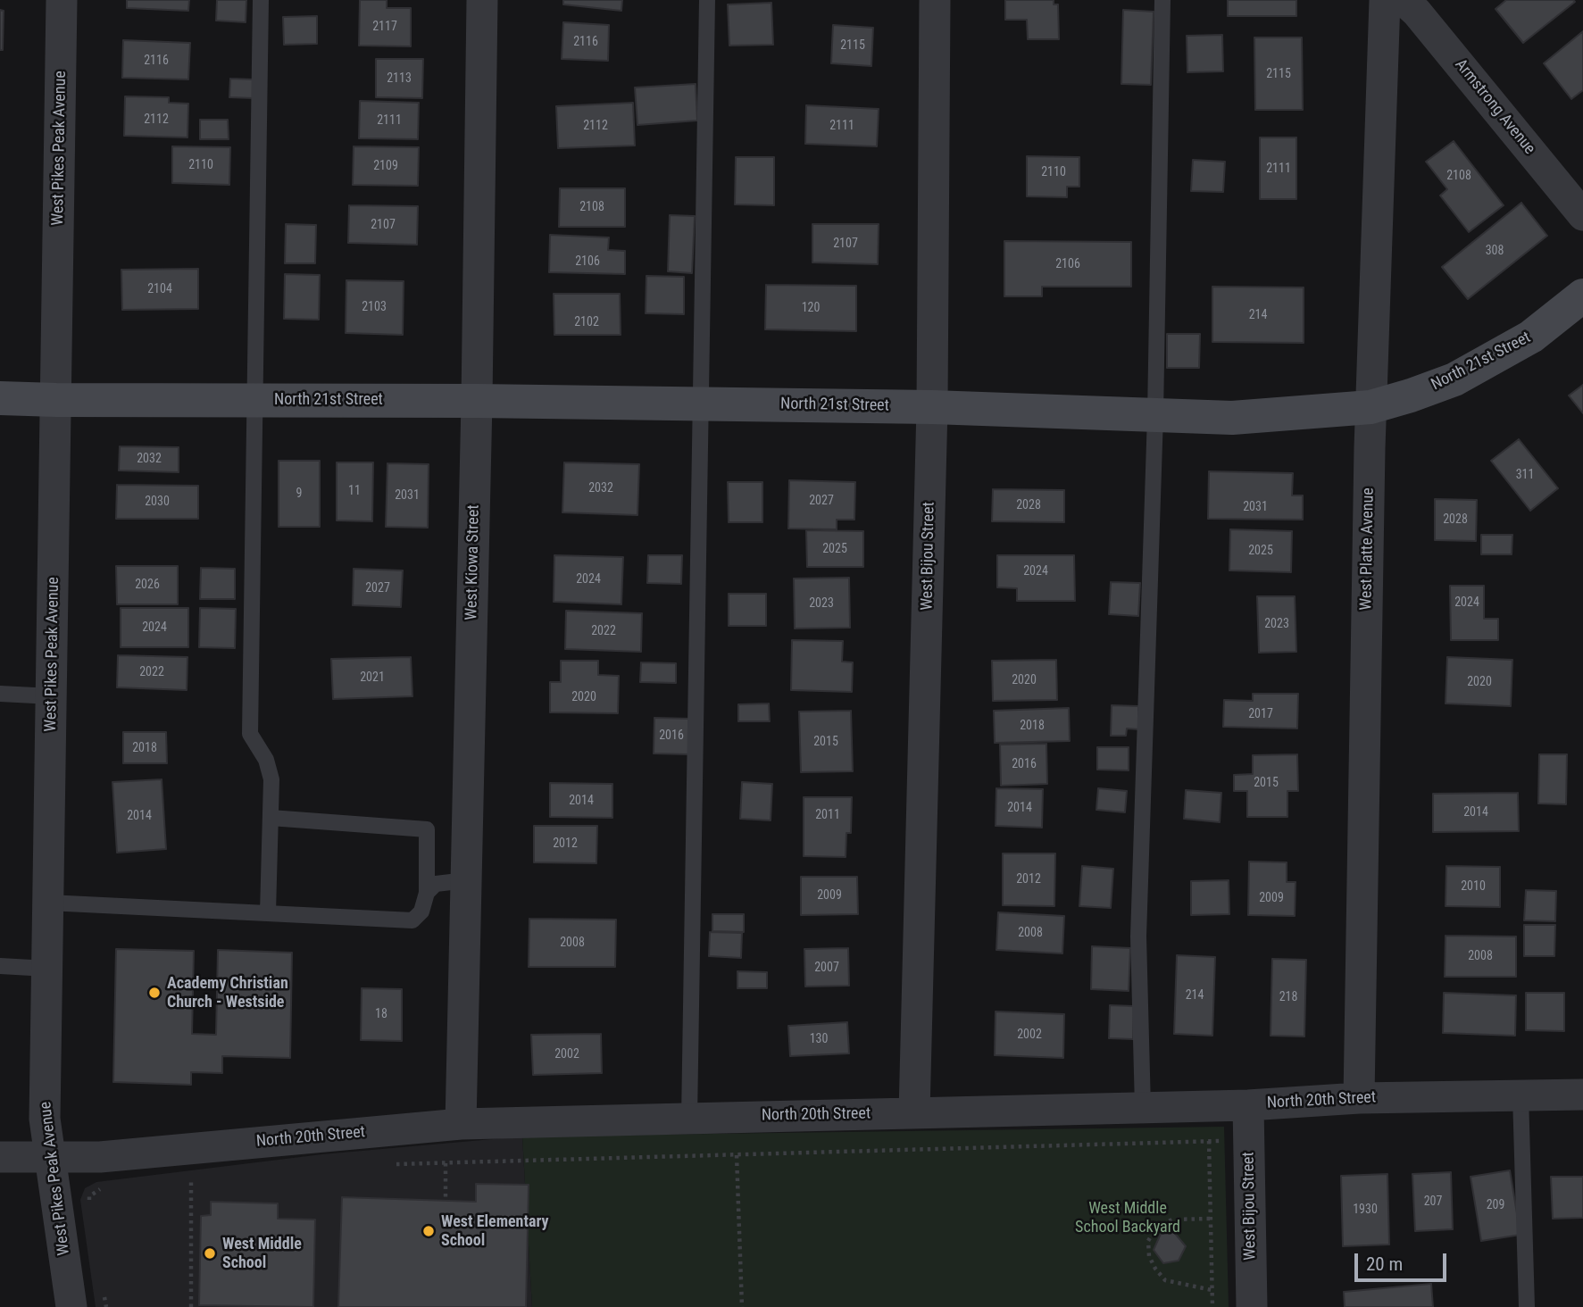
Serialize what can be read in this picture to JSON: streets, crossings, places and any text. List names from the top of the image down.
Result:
{
  "streets": {
    "main road": ["North 21st Street"],
    "street": [
      "Armstrong Avenue",
      "West Pikes Peak Avenue",
      "West Platte Avenue",
      "West Bijou Street",
      "West Kiowa Street",
      "North 20th Street"
    ]
  },
  "crossings": [
    ["West Pikes Peak Avenue", "North 21st Street"],
    ["West Pikes Peak Avenue", "North 20th Street"],
    ["North 21st Street", "West Platte Avenue"],
    ["North 21st Street", "West Bijou Street"],
    ["North 21st Street", "West Kiowa Street"],
    ["West Platte Avenue", "North 20th Street"],
    ["West Bijou Street", "North 20th Street"],
    ["West Kiowa Street", "North 20th Street"]
  ],
  "parks": ["West Middle School Backyard"],
  "places": ["Academy Christian Church - Westside", "West Elementary School", "West Middle School"],
  "house_numbers": [
    "2117",
    "2116",
    "2115",
    "2116",
    "2115",
    "2113",
    "2112",
    "2111",
    "2112",
    "2111",
    "2110",
    "2109",
    "2111",
    "2110",
    "2108",
    "2108",
    "2107",
    "2107",
    "308",
    "2106",
    "2106",
    "2104",
    "2103",
    "120",
    "214",
    "2102",
    "2032",
    "311",
    "2032",
    "11",
    "9",
    "2031",
    "2027",
    "2030",
    "2028",
    "2031",
    "2028",
    "2025",
    "2025",
    "2024",
    "2024",
    "2026",
    "2027",
    "2024",
    "2023",
    "2023",
    "2024",
    "2022",
    "2022",
    "2021",
    "2020",
    "2020",
    "2020",
    "2017",
    "2018",
    "2016",
    "2015",
    "2018",
    "2016",
    "2015",
    "2014",
    "2014",
    "2014",
    "2011",
    "2014",
    "2012",
    "2012",
    "2010",
    "2009",
    "2009",
    "2008",
    "2008",
    "2008",
    "2007",
    "214",
    "218",
    "18",
    "2002",
    "130",
    "2002",
    "207",
    "209",
    "1930"
  ],
  "scale_bar": "20 m"
}
